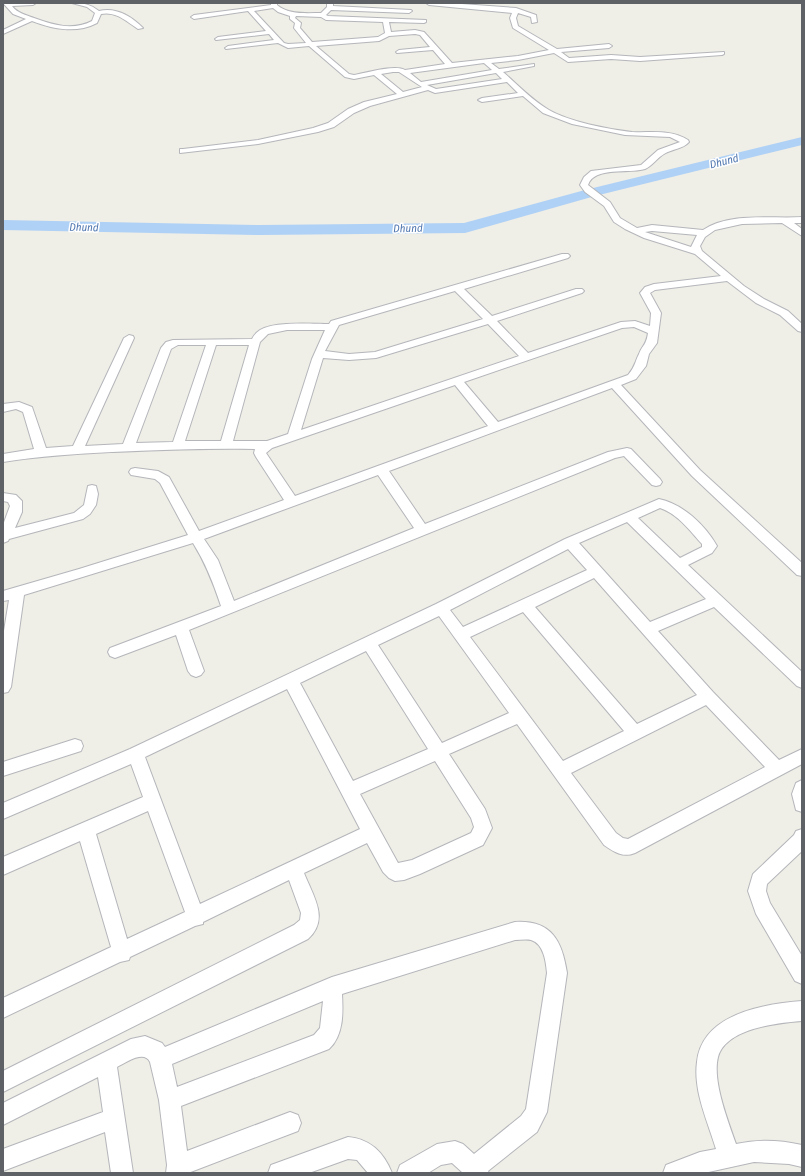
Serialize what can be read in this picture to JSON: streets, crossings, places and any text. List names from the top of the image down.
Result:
{
  "water": ["Dhund"]
}
